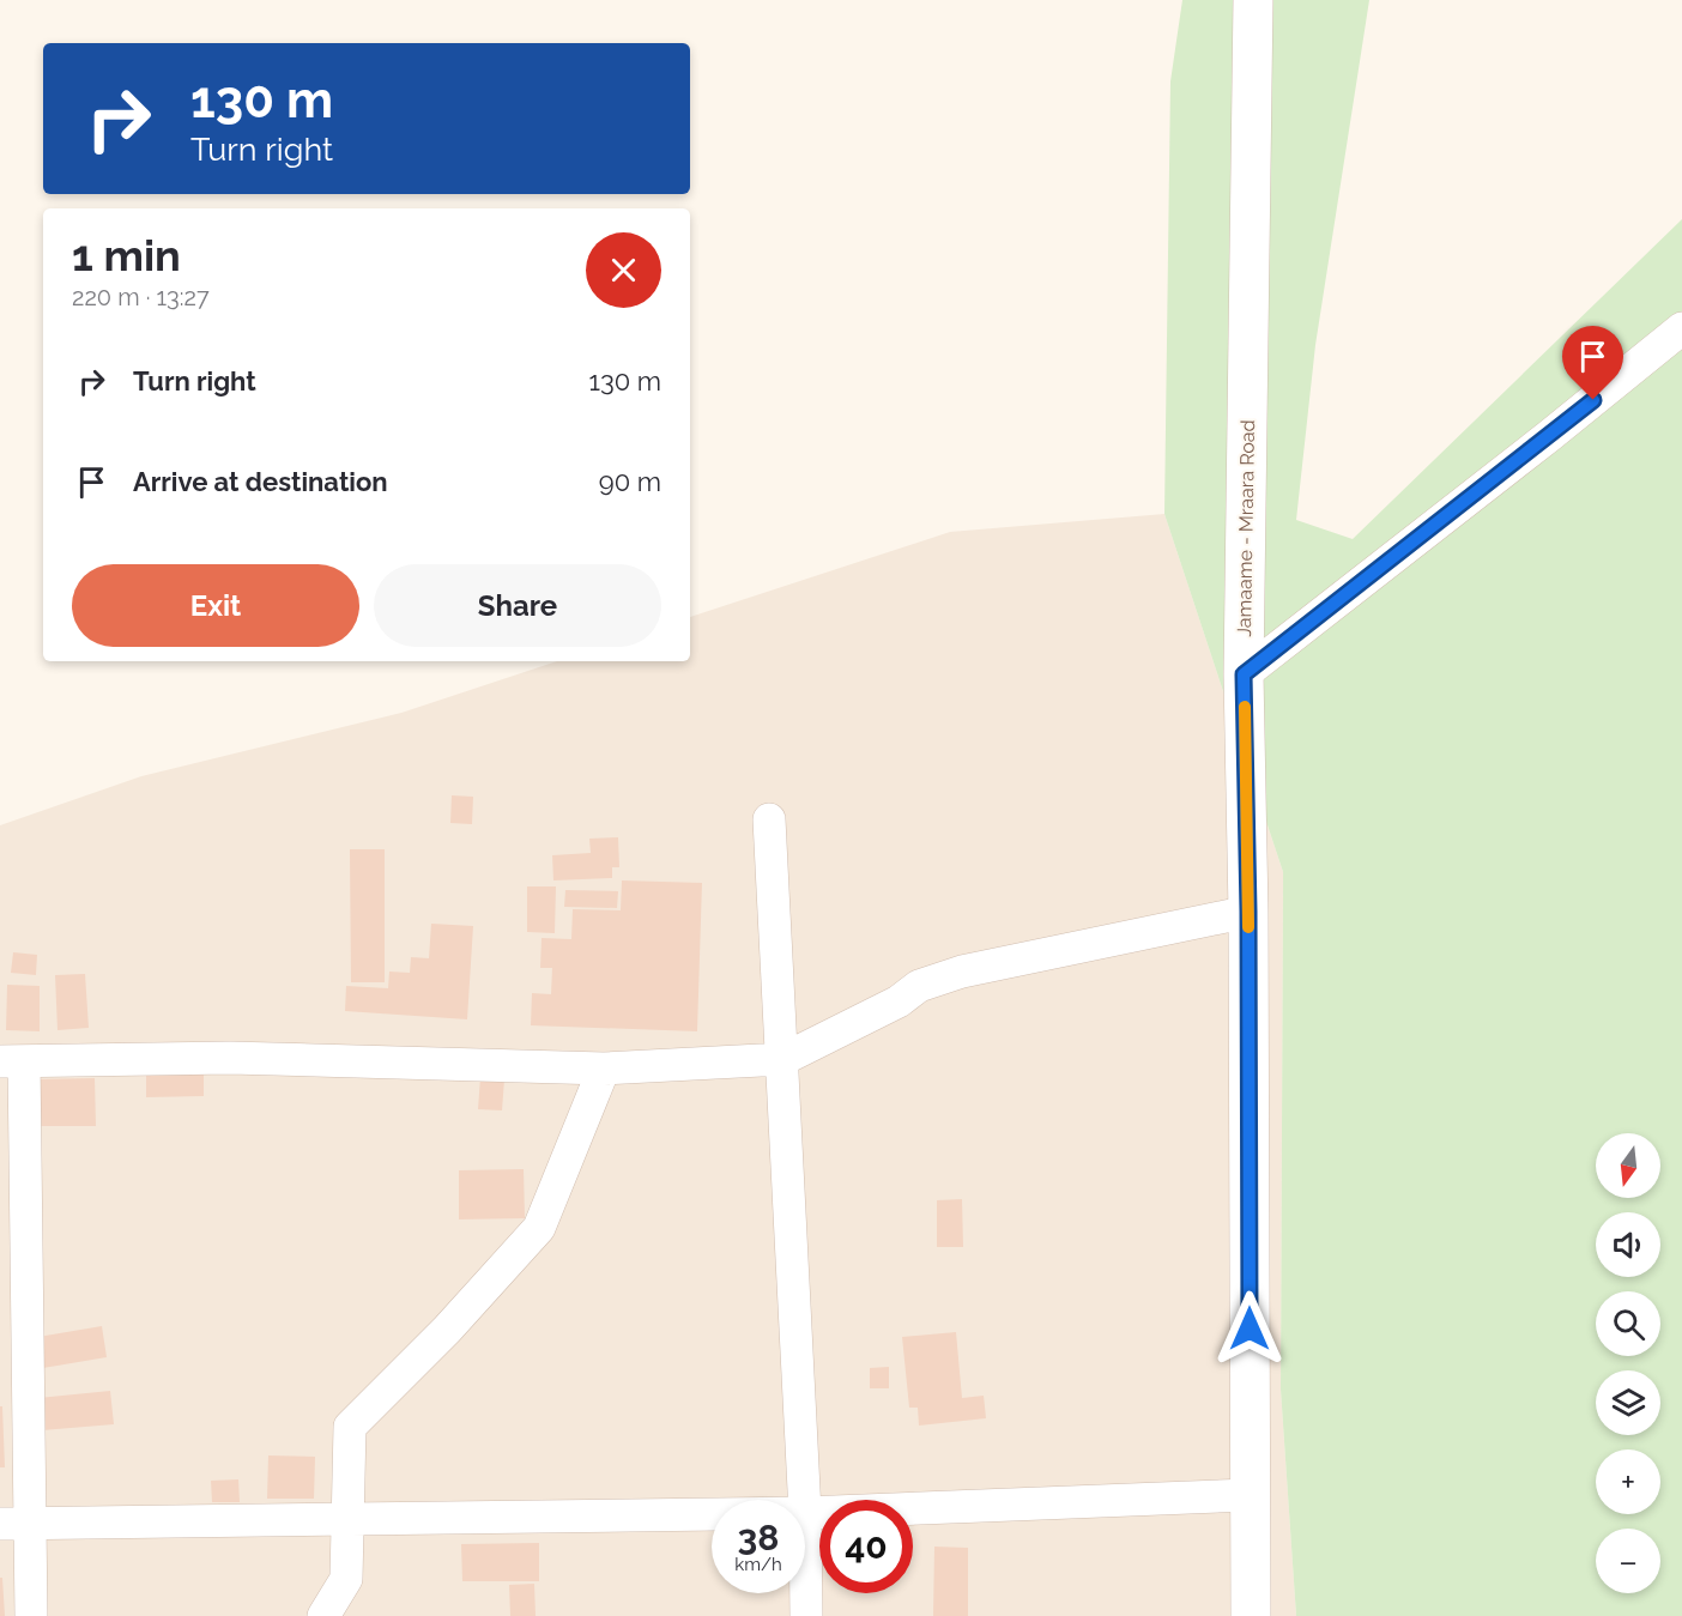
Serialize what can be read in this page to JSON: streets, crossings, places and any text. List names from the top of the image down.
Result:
{
  "streets": {
    "street": ["Jamaame - Mraara Road"]
  },
  "north": "bottom",
  "page": {
    "turn": ["130 m", "Turn right"],
    "heading": ["1 min", "220 m · 13:27"],
    "list": [
      {
        "name": "Turn right",
        "value": "130 m"
      },
      {
        "name": "Arrive at destination",
        "value": "90 m"
      }
    ],
    "buttons": ["Exit", "Share"],
    "map_buttons": ["+", "−"],
    "speed": "38 km/h",
    "limit": "40"
  }
}
